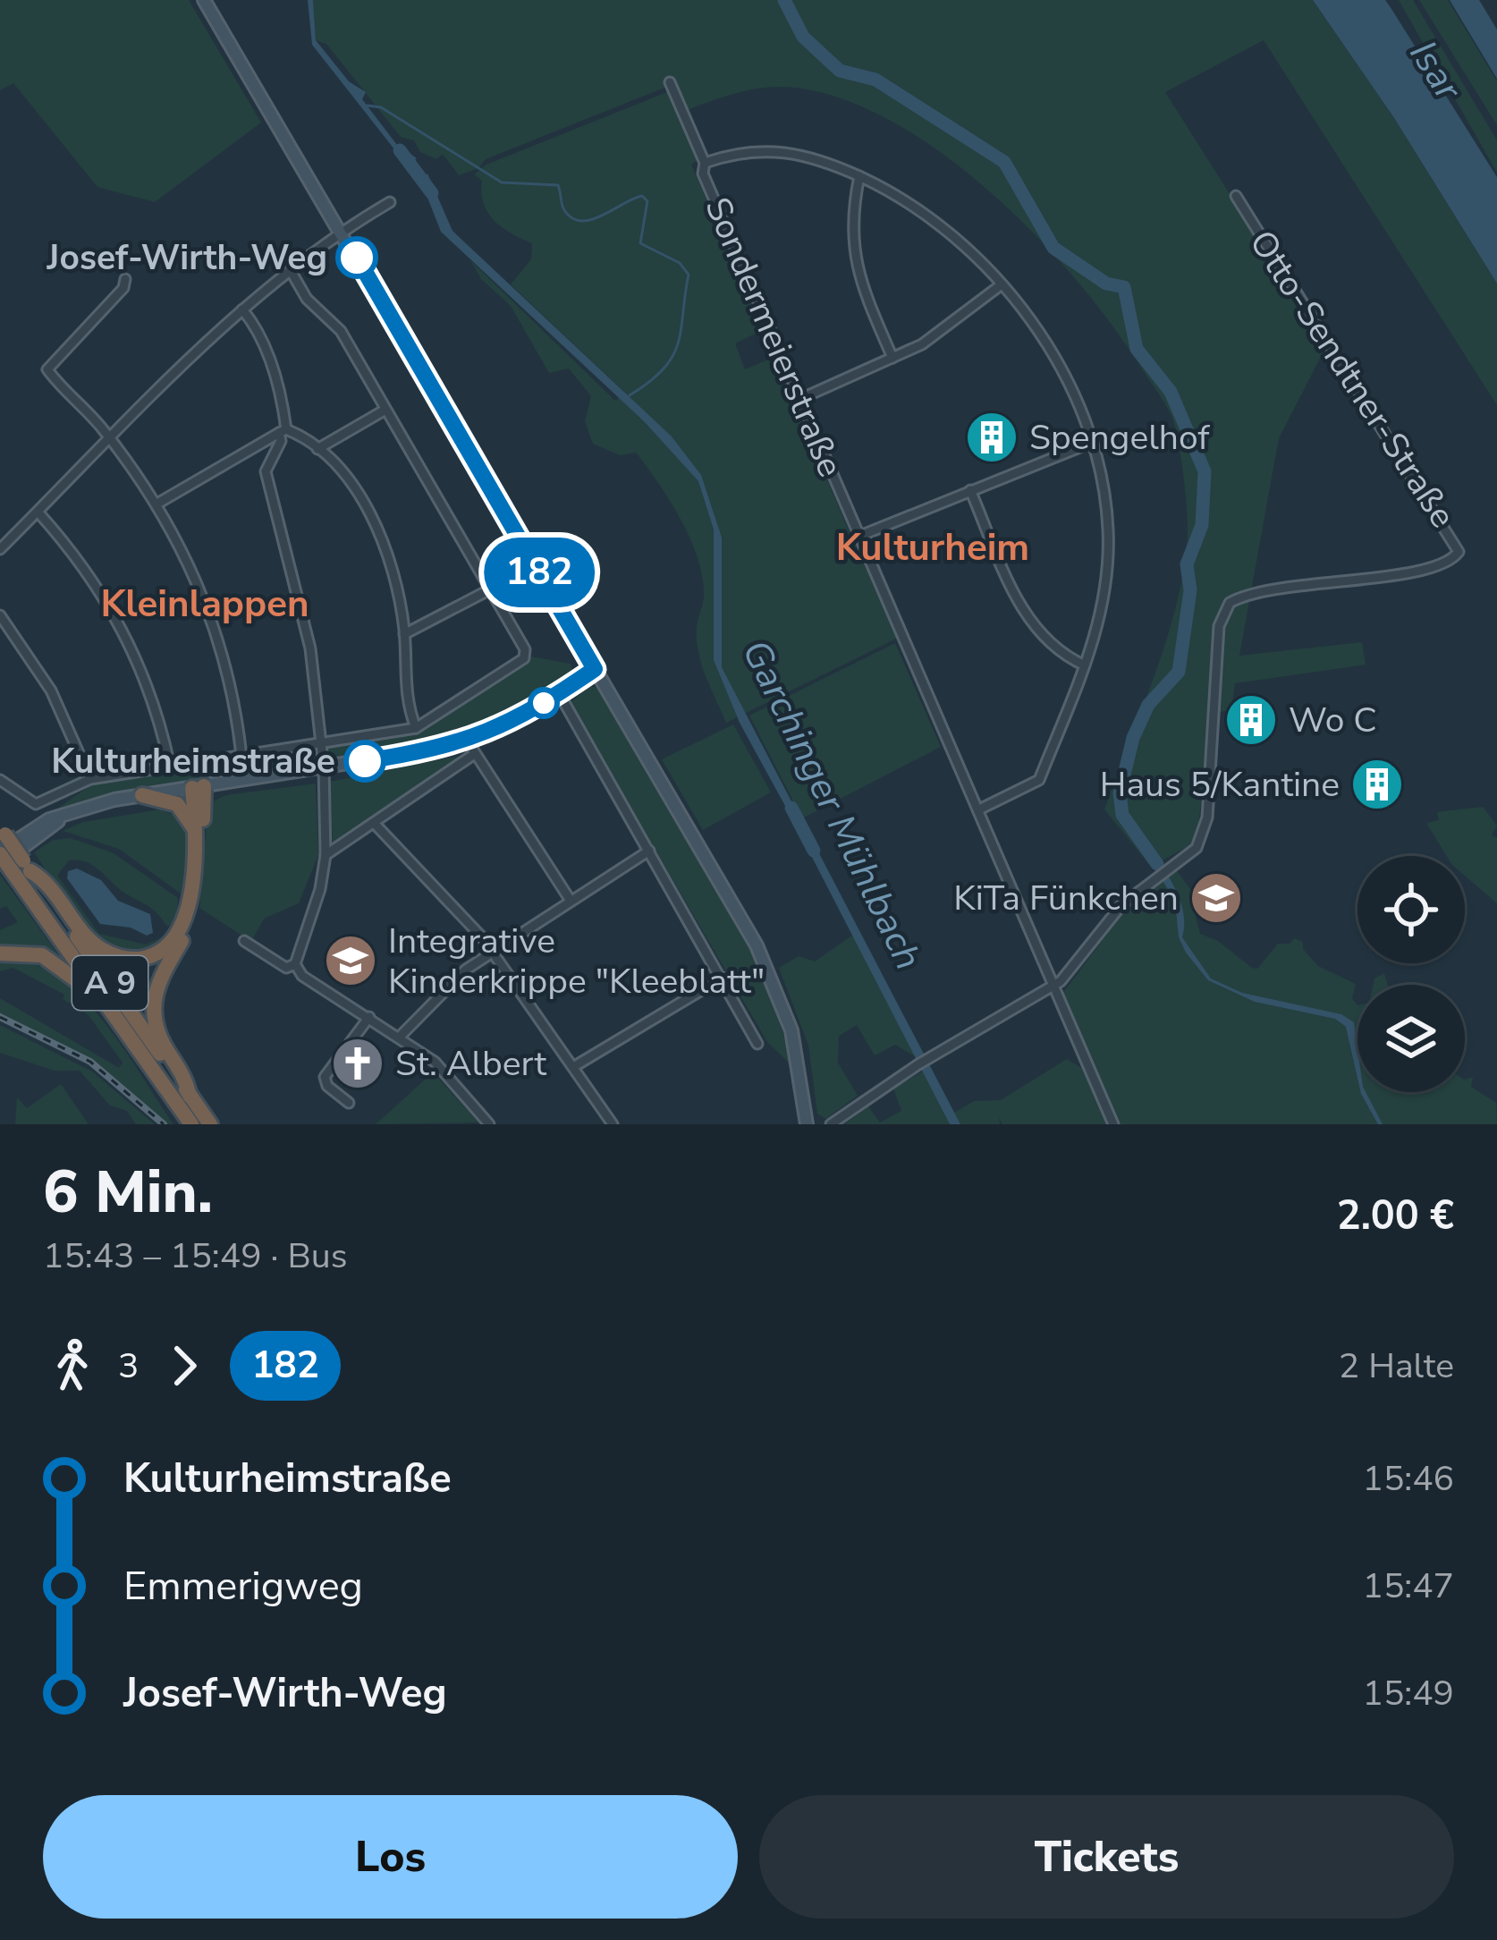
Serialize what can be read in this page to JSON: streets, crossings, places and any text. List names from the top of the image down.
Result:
{
  "streets": {
    "highway": ["A 9"],
    "street": ["Sondermeierstraße", "Otto-Sendtner-Straße"]
  },
  "crossings": [
    ["Sondermeierstraße", "Otto-Sendtner-Straße"]
  ],
  "districts": ["Kulturheim", "Kleinlappen"],
  "water": ["Isar", "Garchinger Mühlbach"],
  "places": {
    "other": ["Josef-Wirth-Weg", "Kulturheimstraße"],
    "building": ["Spengelhof", "Wo C", "Haus 5/Kantine"],
    "school or university": ["KiTa Fünkchen", "Integrative Kinderkrippe \"Kleeblatt\""],
    "church": ["St. Albert"]
  },
  "lines": ["bus line 182"],
  "page": {
    "on_map": "182",
    "heading": ["6 Min.", "15:43 – 15:49 · Bus", "2.00 €"],
    "legs": ["3", "182", "2 Halte"],
    "list": [
      {
        "name": "Kulturheimstraße",
        "value": "15:46"
      },
      {
        "name": "Emmerigweg",
        "value": "15:47"
      },
      {
        "name": "Josef-Wirth-Weg",
        "value": "15:49"
      }
    ],
    "buttons": ["Los", "Tickets"]
  }
}
